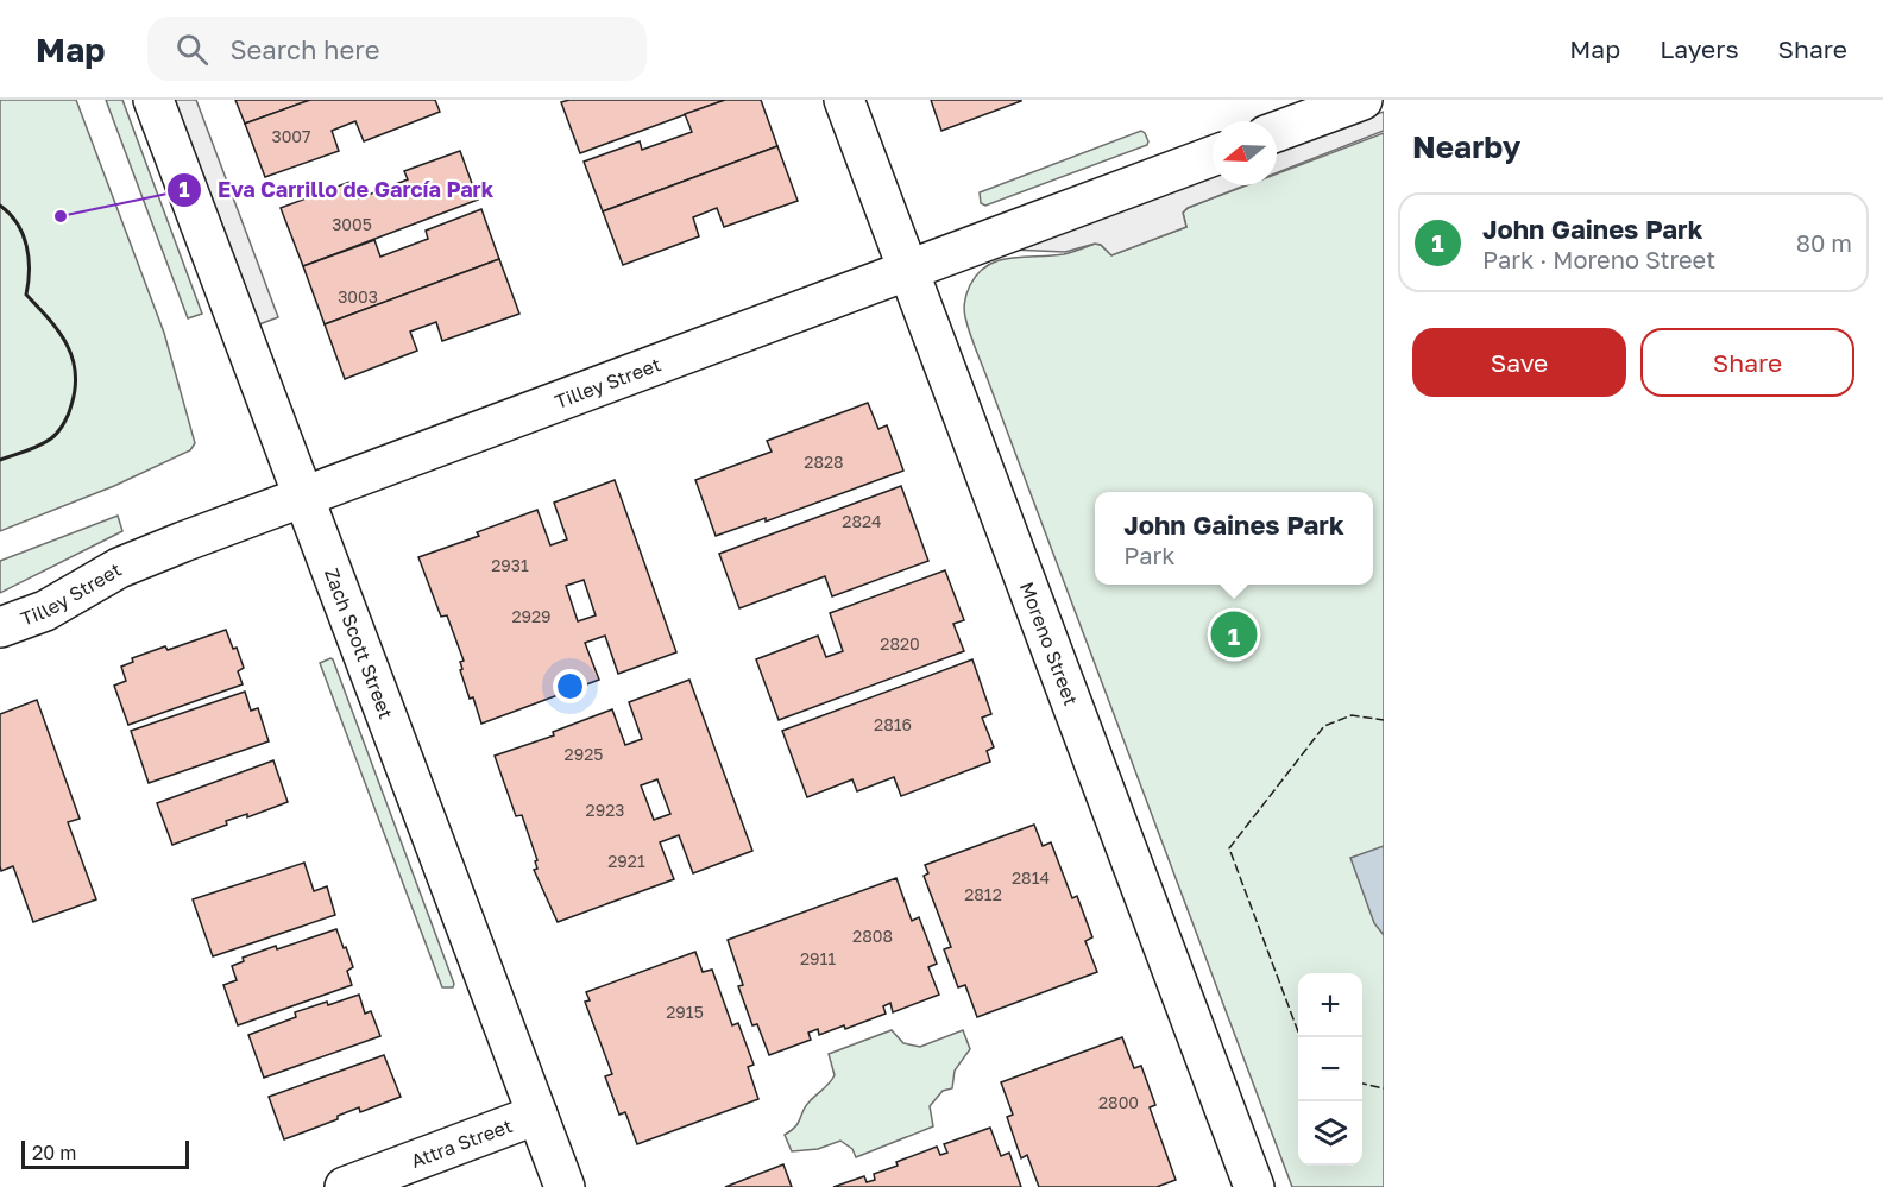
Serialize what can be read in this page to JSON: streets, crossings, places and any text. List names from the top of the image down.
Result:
{
  "streets": {
    "street": [
      "Tilley Street",
      "Zach Scott Street",
      "Moreno Street",
      "Attra Street"
    ]
  },
  "crossings": [
    ["Tilley Street", "Zach Scott Street"],
    ["Tilley Street", "Moreno Street"],
    ["Zach Scott Street", "Attra Street"]
  ],
  "places": ["Eva Carrillo de García Park"],
  "house_numbers": [
    "3007",
    "3005",
    "3003",
    "2828",
    "2824",
    "2931",
    "2929",
    "2820",
    "2816",
    "2925",
    "2923",
    "2921",
    "2814",
    "2812",
    "2808",
    "2911",
    "2915",
    "2800"
  ],
  "scale_bar": "20 m",
  "north": "left",
  "page": {
    "header": "Map",
    "search": "Search here",
    "nav": ["Map", "Layers", "Share"],
    "heading": "Nearby",
    "list": [
      {
        "mark": "1",
        "name": "John Gaines Park",
        "note": "Park · Moreno Street",
        "value": "80 m"
      }
    ],
    "buttons": ["Save", "Share"],
    "popup": ["John Gaines Park", "Park"],
    "pins": "1",
    "map_buttons": ["+", "−"],
    "scale": "20 m"
  }
}
